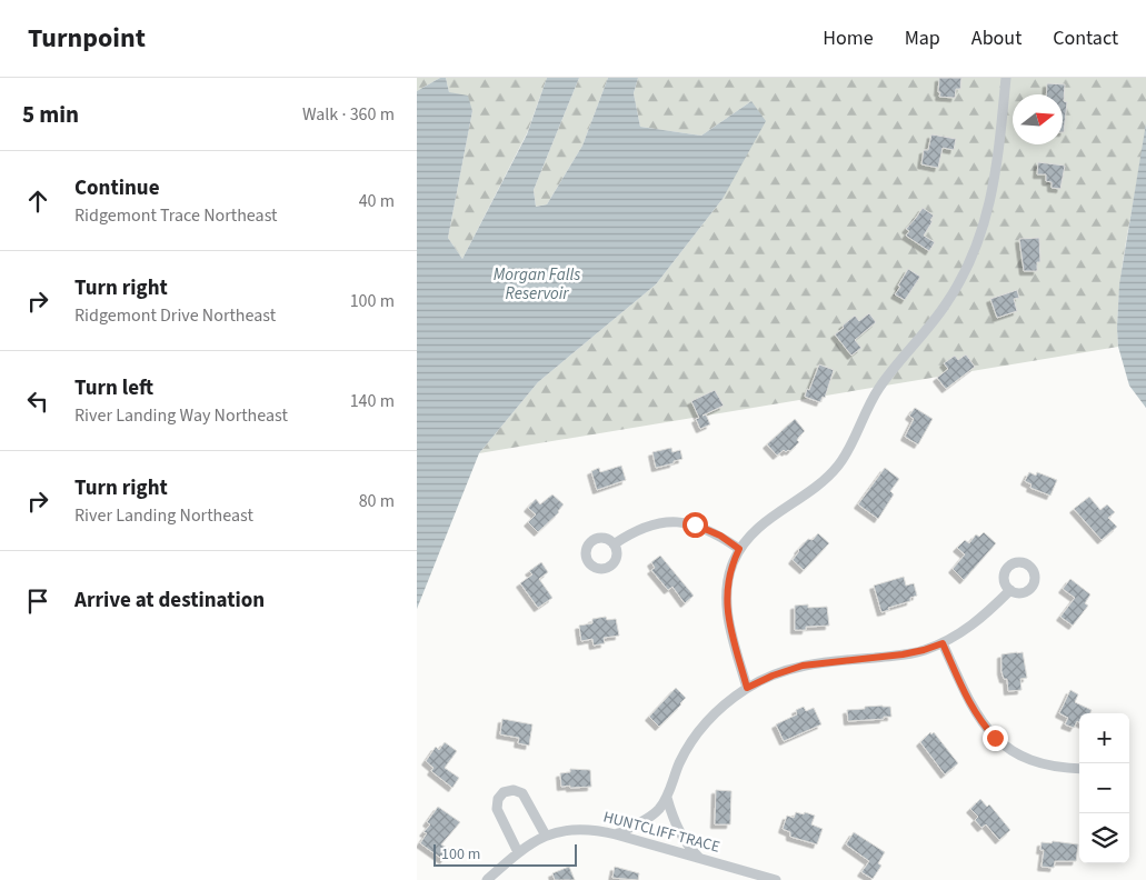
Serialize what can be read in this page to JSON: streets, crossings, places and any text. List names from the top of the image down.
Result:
{
  "streets": {
    "street": ["HUNTCLIFF TRACE"]
  },
  "water": ["Morgan Falls Reservoir"],
  "scale_bar": "100 m",
  "north": "right",
  "page": {
    "header": "Turnpoint",
    "nav": [
      "Home",
      "Map",
      "About",
      "Contact"
    ],
    "heading": ["5 min", "Walk · 360 m"],
    "list": [
      ["Continue", "Ridgemont Trace Northeast", "40 m"],
      ["Turn right", "Ridgemont Drive Northeast", "100 m"],
      ["Turn left", "River Landing Way Northeast", "140 m"],
      ["Turn right", "River Landing Northeast", "80 m"],
      "Arrive at destination"
    ],
    "map_buttons": ["+", "−"],
    "scale": "100 m"
  }
}
